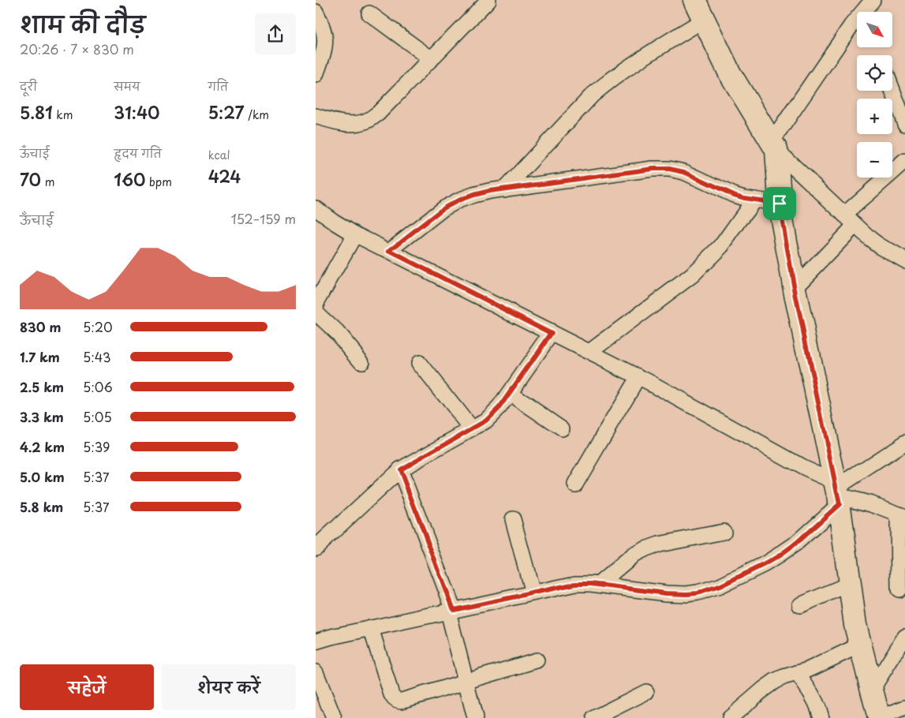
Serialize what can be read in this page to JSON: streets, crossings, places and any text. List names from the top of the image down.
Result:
{
  "north": "bottom right",
  "page": {
    "heading": ["शाम की दौड़", "20:26 · 7 × 830 m"],
    "map_buttons": ["+", "−"],
    "stats": [
      ["दूरी", "5.81 km"],
      ["समय", "31:40"],
      ["गति", "5:27 /km"],
      ["ऊँचाई", "70 m"],
      ["हृदय गति", "160 bpm"],
      ["kcal", "424"]
    ],
    "chart": ["ऊँचाई", "152–159 m"],
    "list": [
      {
        "name": "830 m",
        "note": "5:20"
      },
      {
        "name": "1.7 km",
        "note": "5:43"
      },
      {
        "name": "2.5 km",
        "note": "5:06"
      },
      {
        "name": "3.3 km",
        "note": "5:05"
      },
      {
        "name": "4.2 km",
        "note": "5:39"
      },
      {
        "name": "5.0 km",
        "note": "5:37"
      },
      {
        "name": "5.8 km",
        "note": "5:37"
      }
    ],
    "buttons": ["सहेजें", "शेयर करें"]
  }
}
